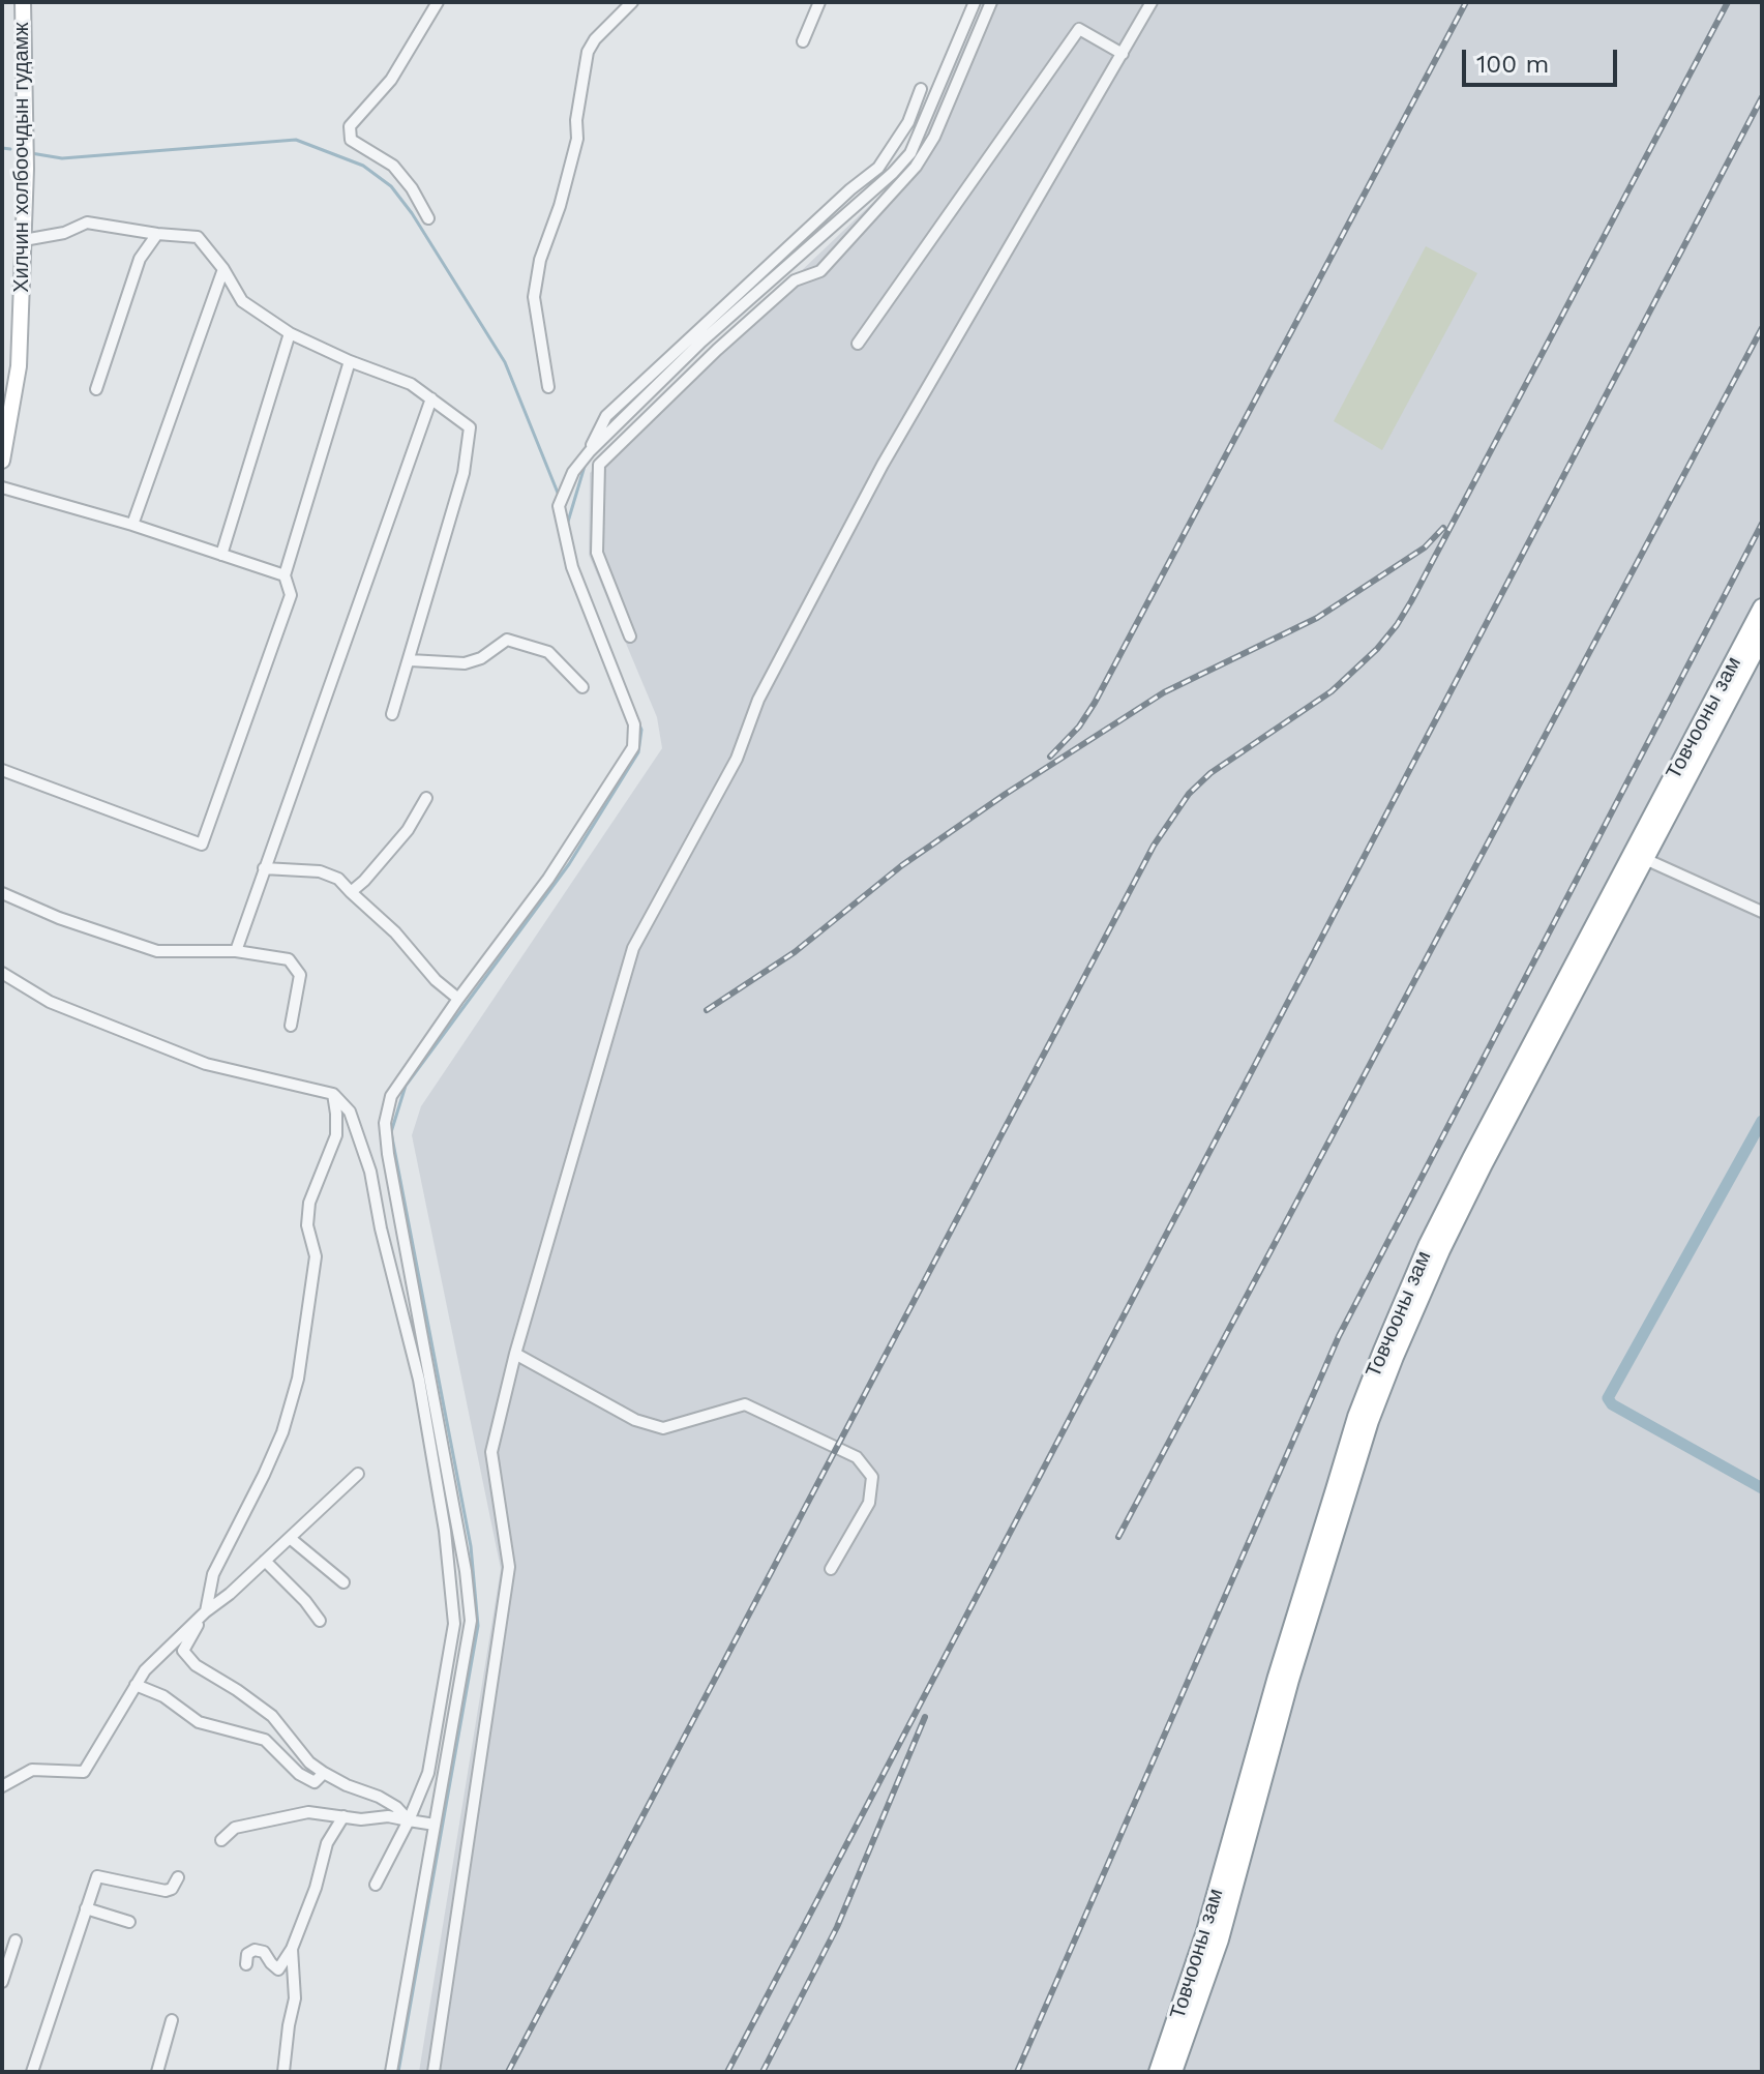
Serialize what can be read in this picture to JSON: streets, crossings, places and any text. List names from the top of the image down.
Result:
{
  "streets": {
    "highway": ["Товчооны зам"],
    "main road": ["Хилчин холбоочдын гудамж"]
  },
  "scale_bar": "100 m"
}
